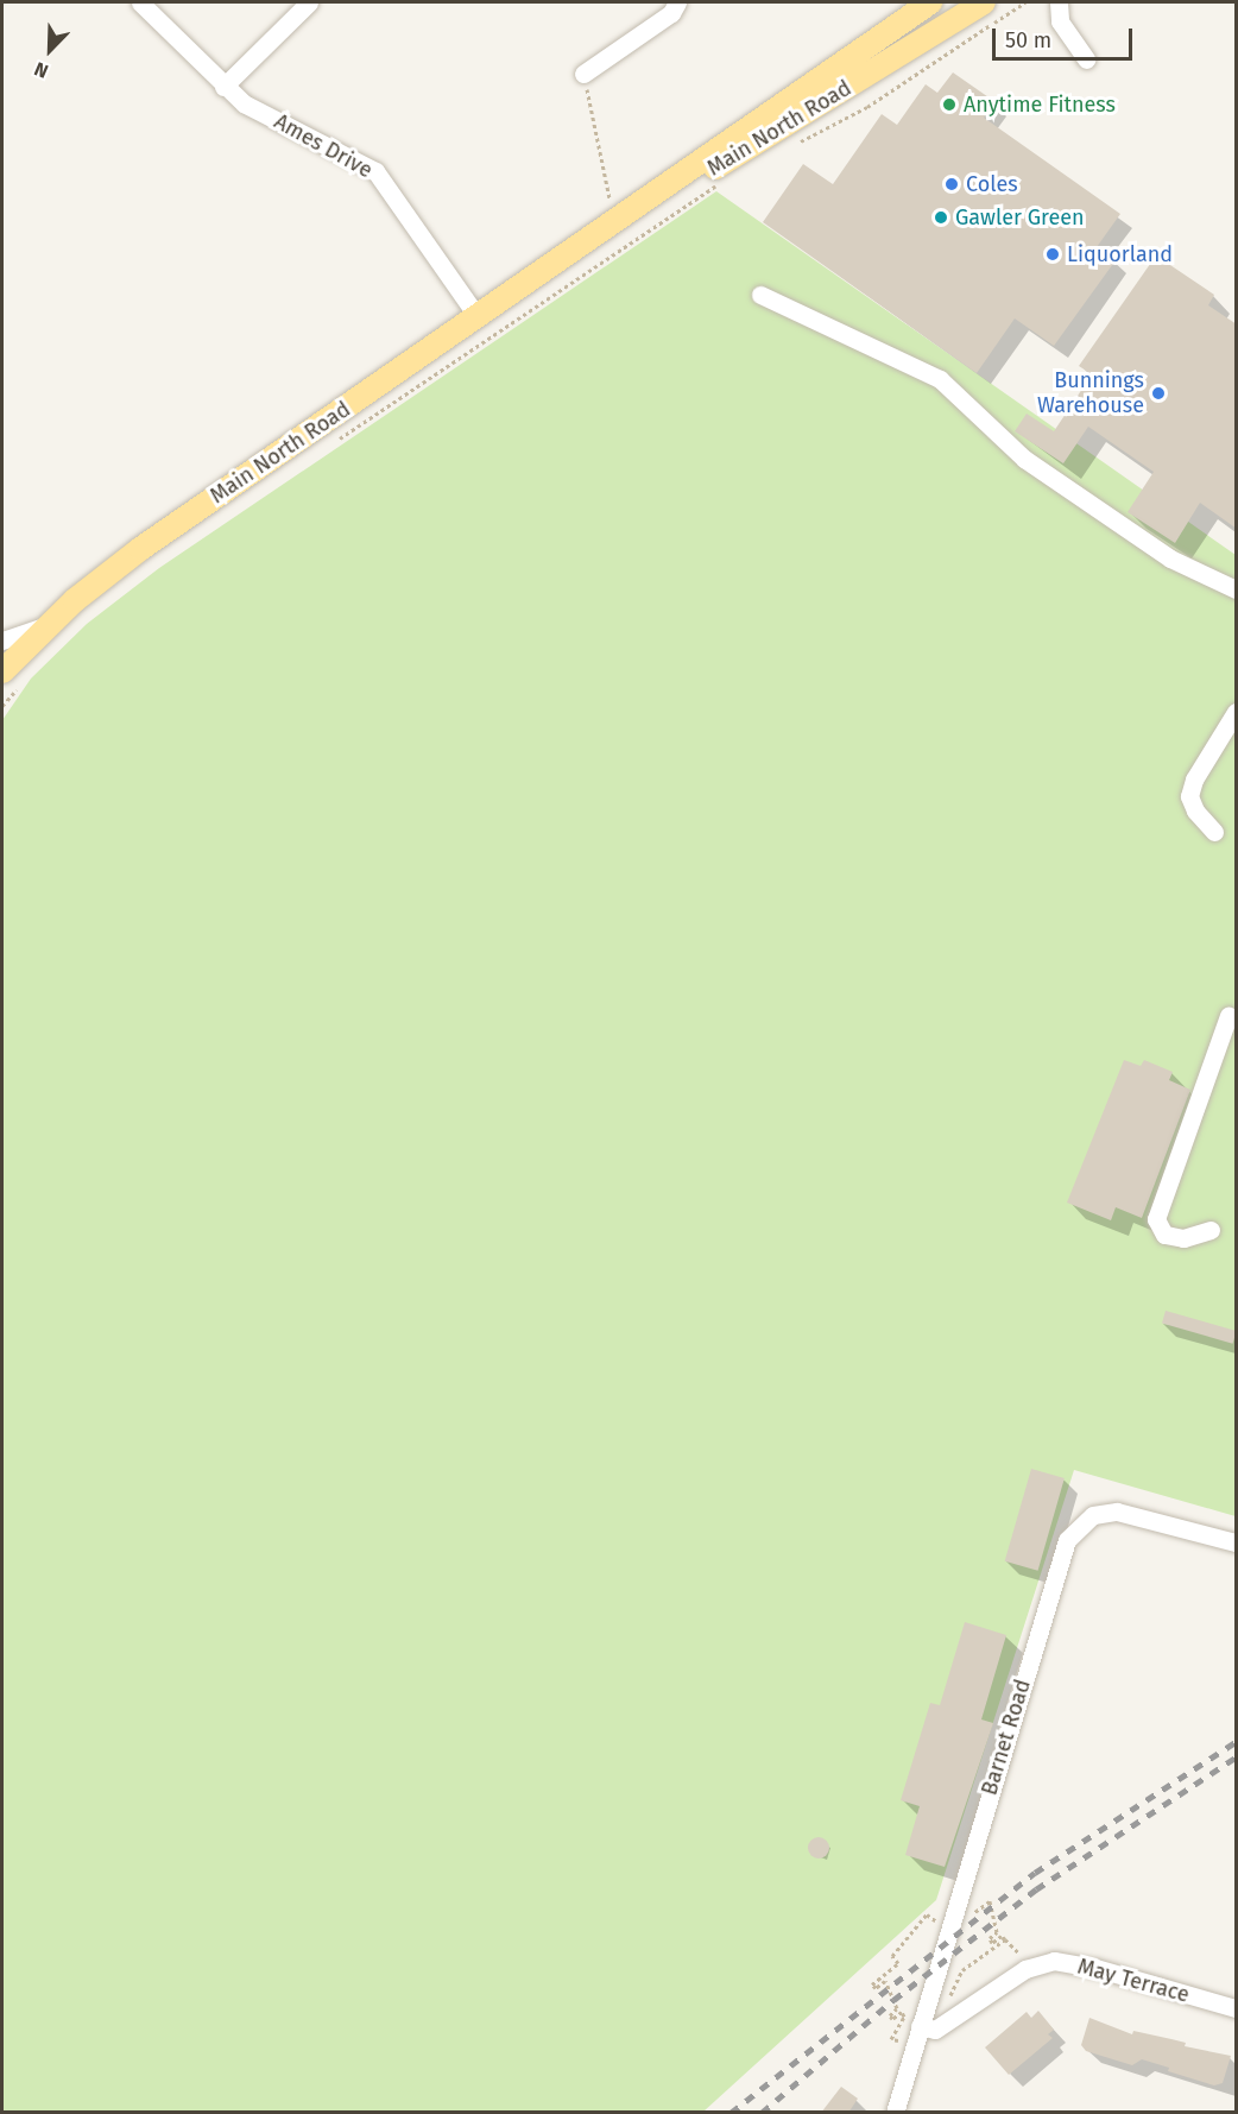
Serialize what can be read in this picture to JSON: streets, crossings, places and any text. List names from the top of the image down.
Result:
{
  "streets": {
    "main road": ["Main North Road"],
    "street": ["Ames Drive", "Barnet Road", "May Terrace"]
  },
  "crossings": [
    ["Main North Road", "Ames Drive"],
    ["Barnet Road", "May Terrace"]
  ],
  "places": [
    "Anytime Fitness",
    "Coles",
    "Gawler Green",
    "Liquorland",
    "Bunnings Warehouse"
  ],
  "scale_bar": "50 m",
  "north": "bottom left"
}
